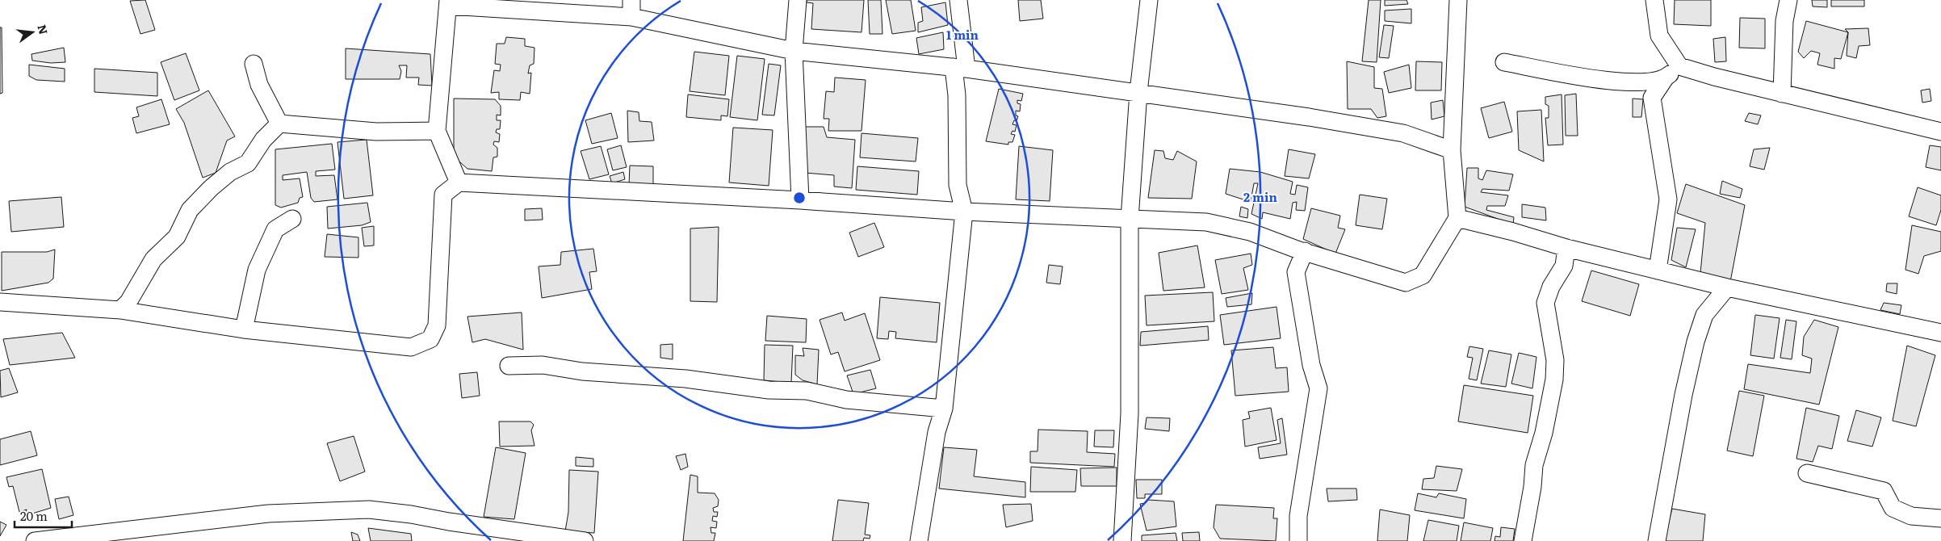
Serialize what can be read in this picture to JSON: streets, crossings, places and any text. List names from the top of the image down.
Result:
{
  "scale_bar": "20 m",
  "north": "right",
  "rings": ["1 min", "2 min"]
}
